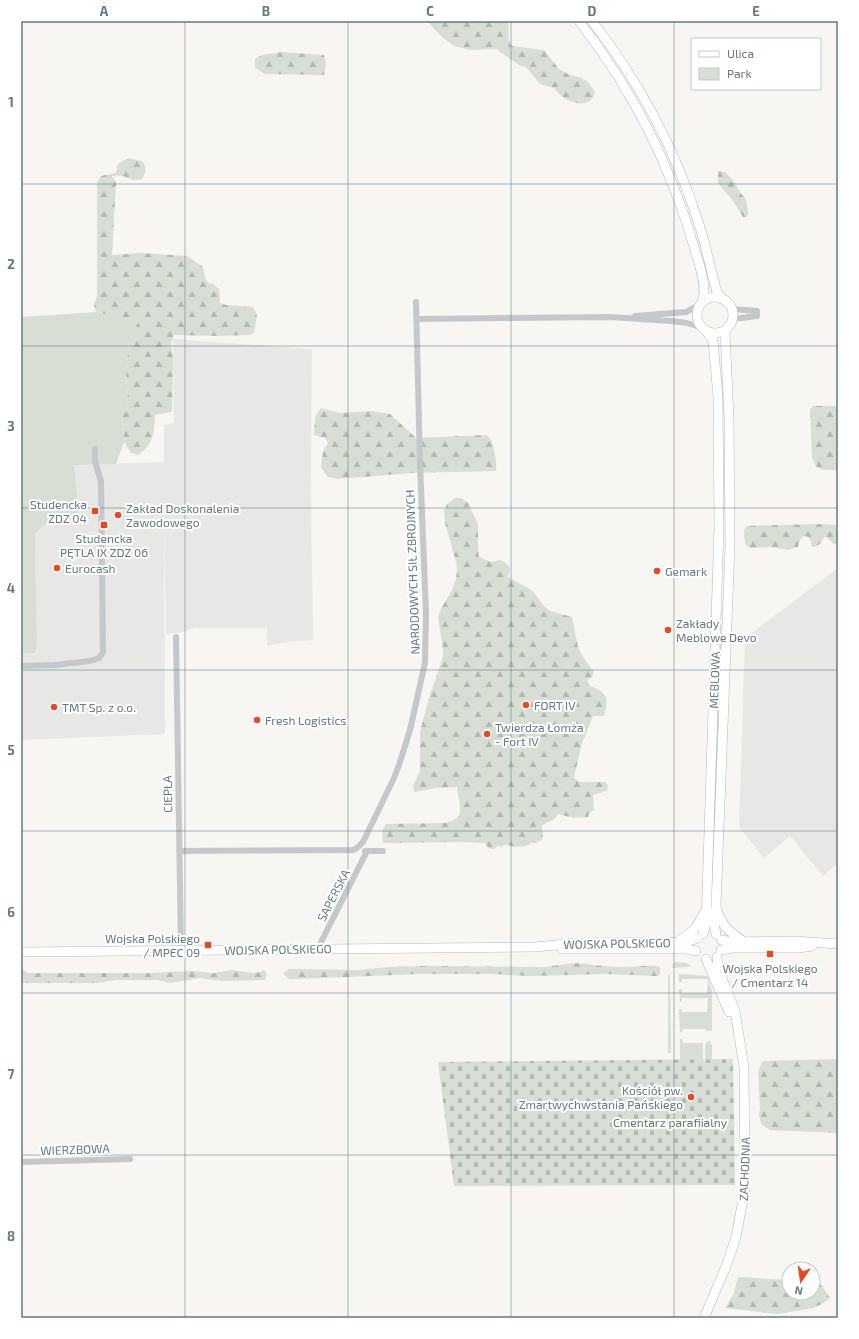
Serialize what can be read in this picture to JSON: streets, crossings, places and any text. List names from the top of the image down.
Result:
{
  "streets": {
    "main road": ["MEBLOWA", "WOJSKA POLSKIEGO", "ZACHODNIA"],
    "street": [
      "NARODOWYCH SIŁ ZBROJNYCH",
      "CIEPŁA",
      "SAPERSKA",
      "WIERZBOWA"
    ]
  },
  "crossings": [
    ["MEBLOWA", "WOJSKA POLSKIEGO"],
    ["MEBLOWA", "ZACHODNIA"],
    ["CIEPŁA", "WOJSKA POLSKIEGO"],
    ["SAPERSKA", "WOJSKA POLSKIEGO"],
    ["WOJSKA POLSKIEGO", "ZACHODNIA"]
  ],
  "parks": ["Cmentarz parafiialny"],
  "places": {
    "transit": [
      "Studencka ZDZ 04",
      "Studencka PĘTLA IX ZDZ 06",
      "Wojska Polskiego / MPEC 09",
      "Wojska Polskiego / Cmentarz 14"
    ],
    "other": [
      "Zakład Doskonalenia Zawodowego",
      "Eurocash",
      "Gemark",
      "Zakłady Meblowe Devo",
      "FORT IV",
      "TMT Sp. z o.o.",
      "Fresh Logistics",
      "Twierdza Łomża - Fort IV",
      "Kościół pw. Zmartwychwstania Pańskiego"
    ]
  },
  "legend": ["Ulica", "Park"],
  "north": "bottom",
  "grid": {
    "columns": [
      "A",
      "B",
      "C",
      "D",
      "E"
    ],
    "rows": [
      "1",
      "2",
      "3",
      "4",
      "5",
      "6",
      "7",
      "8"
    ]
  }
}
